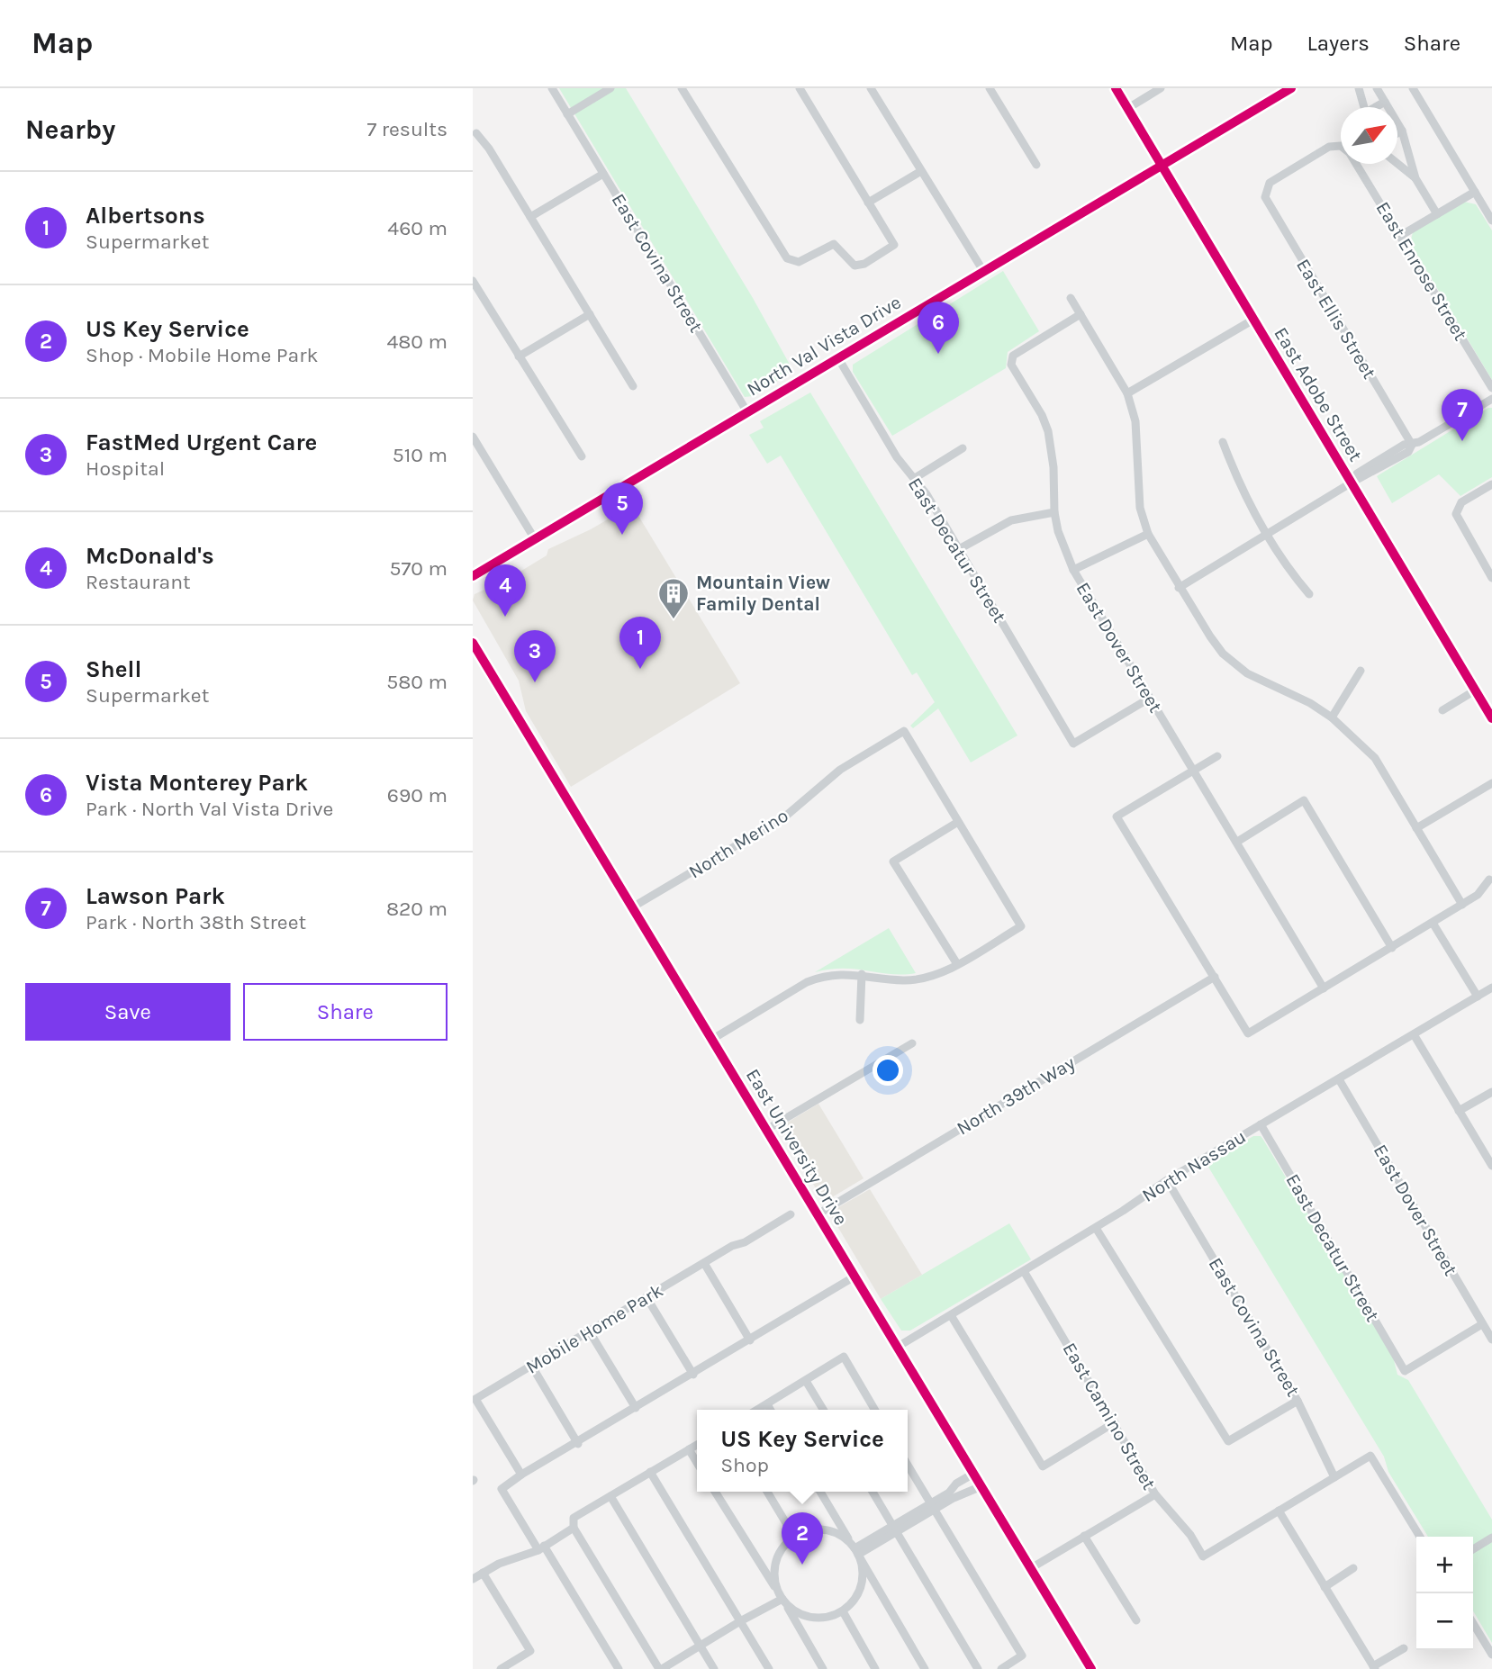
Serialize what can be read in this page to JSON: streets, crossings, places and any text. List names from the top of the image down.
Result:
{
  "streets": {
    "main road": ["North Val Vista Drive", "East Adobe Street", "East University Drive"],
    "street": [
      "East Covina Street",
      "East Enrose Street",
      "East Ellis Street",
      "East Decatur Street",
      "East Dover Street",
      "North Merino",
      "North 39th Way",
      "North Nassau",
      "Mobile Home Park",
      "East Camino Street"
    ]
  },
  "crossings": [
    ["East Covina Street", "North Val Vista Drive"],
    ["East Covina Street", "North Nassau"],
    ["East Enrose Street", "East Ellis Street"],
    ["North Val Vista Drive", "East Adobe Street"],
    ["North Val Vista Drive", "East Decatur Street"],
    ["East Decatur Street", "East Dover Street"],
    ["East Decatur Street", "North Nassau"],
    ["East Dover Street", "North Nassau"],
    ["North Merino", "East University Drive"],
    ["North 39th Way", "East University Drive"],
    ["East University Drive", "North Nassau"],
    ["North Nassau", "East Camino Street"]
  ],
  "places": {
    "building": ["Mountain View Family Dental"]
  },
  "north": "top right",
  "page": {
    "header": "Map",
    "nav": ["Map", "Layers", "Share"],
    "heading": ["Nearby", "7 results"],
    "list": [
      {
        "mark": "1",
        "name": "Albertsons",
        "note": "Supermarket",
        "value": "460 m"
      },
      {
        "mark": "2",
        "name": "US Key Service",
        "note": "Shop · Mobile Home Park",
        "value": "480 m"
      },
      {
        "mark": "3",
        "name": "FastMed Urgent Care",
        "note": "Hospital",
        "value": "510 m"
      },
      {
        "mark": "4",
        "name": "McDonald's",
        "note": "Restaurant",
        "value": "570 m"
      },
      {
        "mark": "5",
        "name": "Shell",
        "note": "Supermarket",
        "value": "580 m"
      },
      {
        "mark": "6",
        "name": "Vista Monterey Park",
        "note": "Park · North Val Vista Drive",
        "value": "690 m"
      },
      {
        "mark": "7",
        "name": "Lawson Park",
        "note": "Park · North 38th Street",
        "value": "820 m"
      }
    ],
    "pins": [
      "6",
      "7",
      "5",
      "4",
      "1",
      "3",
      "2"
    ],
    "buttons": ["Save", "Share"],
    "popup": ["US Key Service", "Shop"],
    "map_buttons": ["+", "−"]
  }
}
